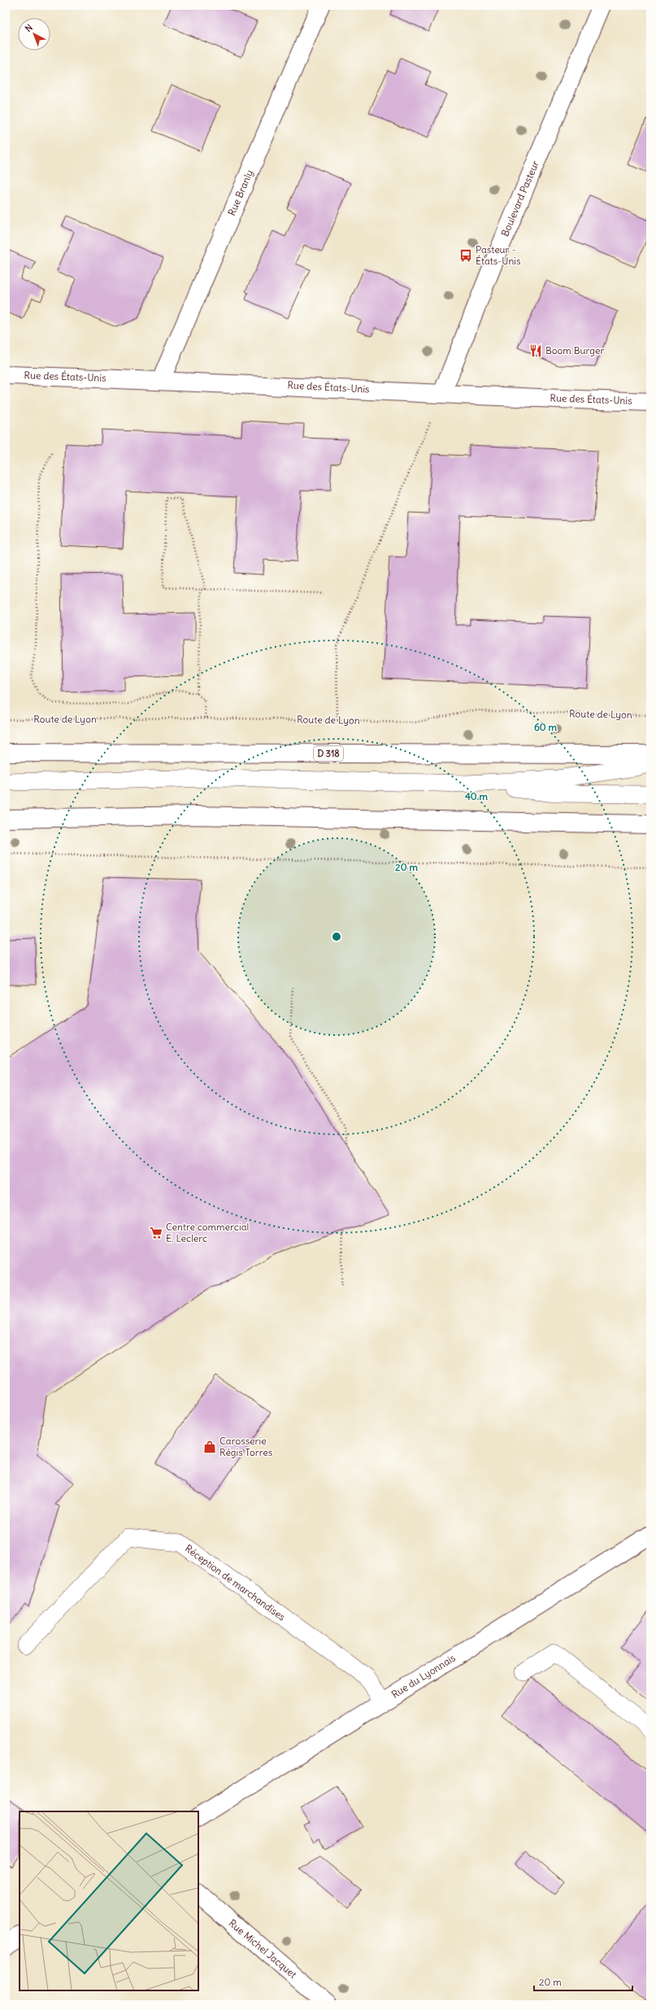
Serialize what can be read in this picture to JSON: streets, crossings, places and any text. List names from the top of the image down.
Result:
{
  "streets": {
    "street": [
      "Rue Branly",
      "Boulevard Pasteur",
      "Rue des États-Unis",
      "D 318",
      "Rue du Lyonnais",
      "Rue Michel Jacquet"
    ],
    "lane": ["Réception de marchandises"],
    "path": ["Route de Lyon"]
  },
  "crossings": [
    ["Rue Branly", "Rue des États-Unis"],
    ["Boulevard Pasteur", "Rue des États-Unis"],
    ["Réception de marchandises", "Rue du Lyonnais"]
  ],
  "places": {
    "bus stop": ["Pasteur - États-Unis"],
    "restaurant": ["Boom Burger"],
    "supermarket": ["Centre commercial E. Leclerc"],
    "shop": ["Carosserie Régis Torres"]
  },
  "scale_bar": "20 m",
  "north": "top left",
  "rings": ["60 m", "40 m", "20 m"]
}
